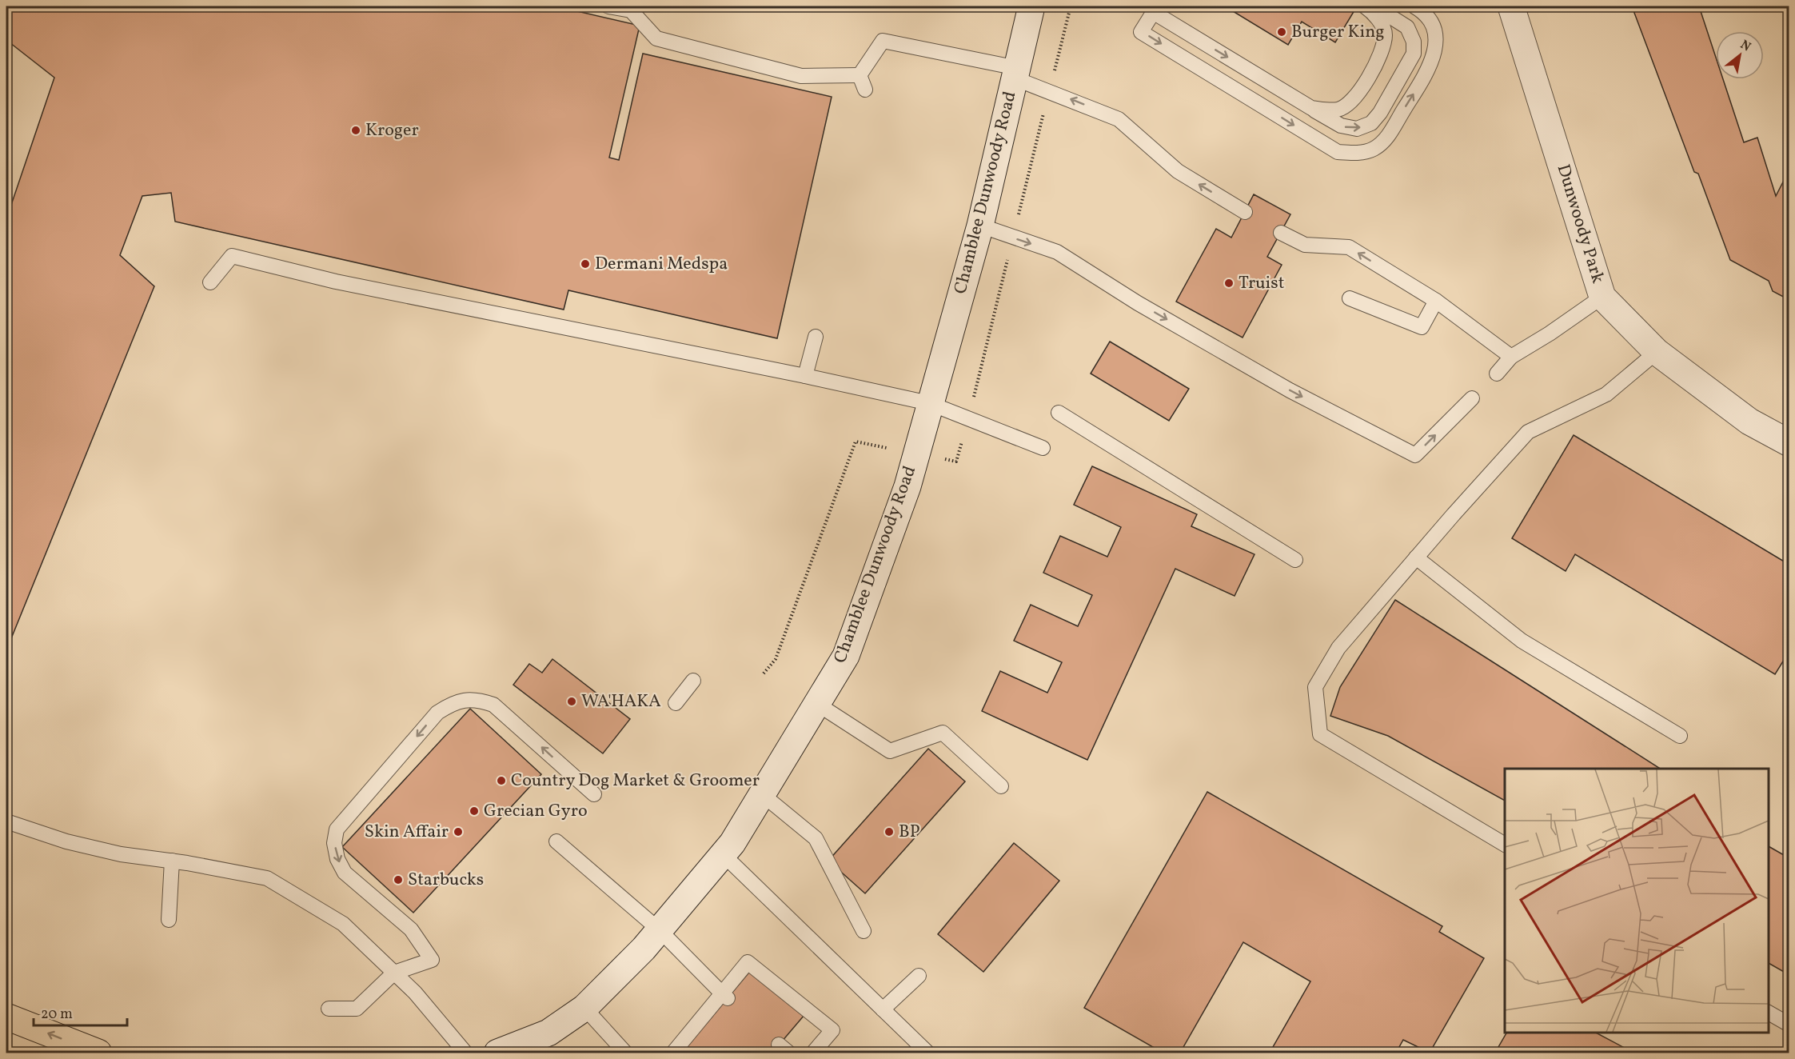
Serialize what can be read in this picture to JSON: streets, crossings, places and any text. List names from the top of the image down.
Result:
{
  "streets": {
    "street": ["Chamblee Dunwoody Road", "Dunwoody Park"]
  },
  "places": [
    "Burger King",
    "Kroger",
    "Dermani Medspa",
    "Truist",
    "WA'HAKA",
    "Country Dog Market & Groomer",
    "Grecian Gyro",
    "Skin Affair",
    "BP",
    "Starbucks"
  ],
  "scale_bar": "20 m",
  "north": "top right"
}
